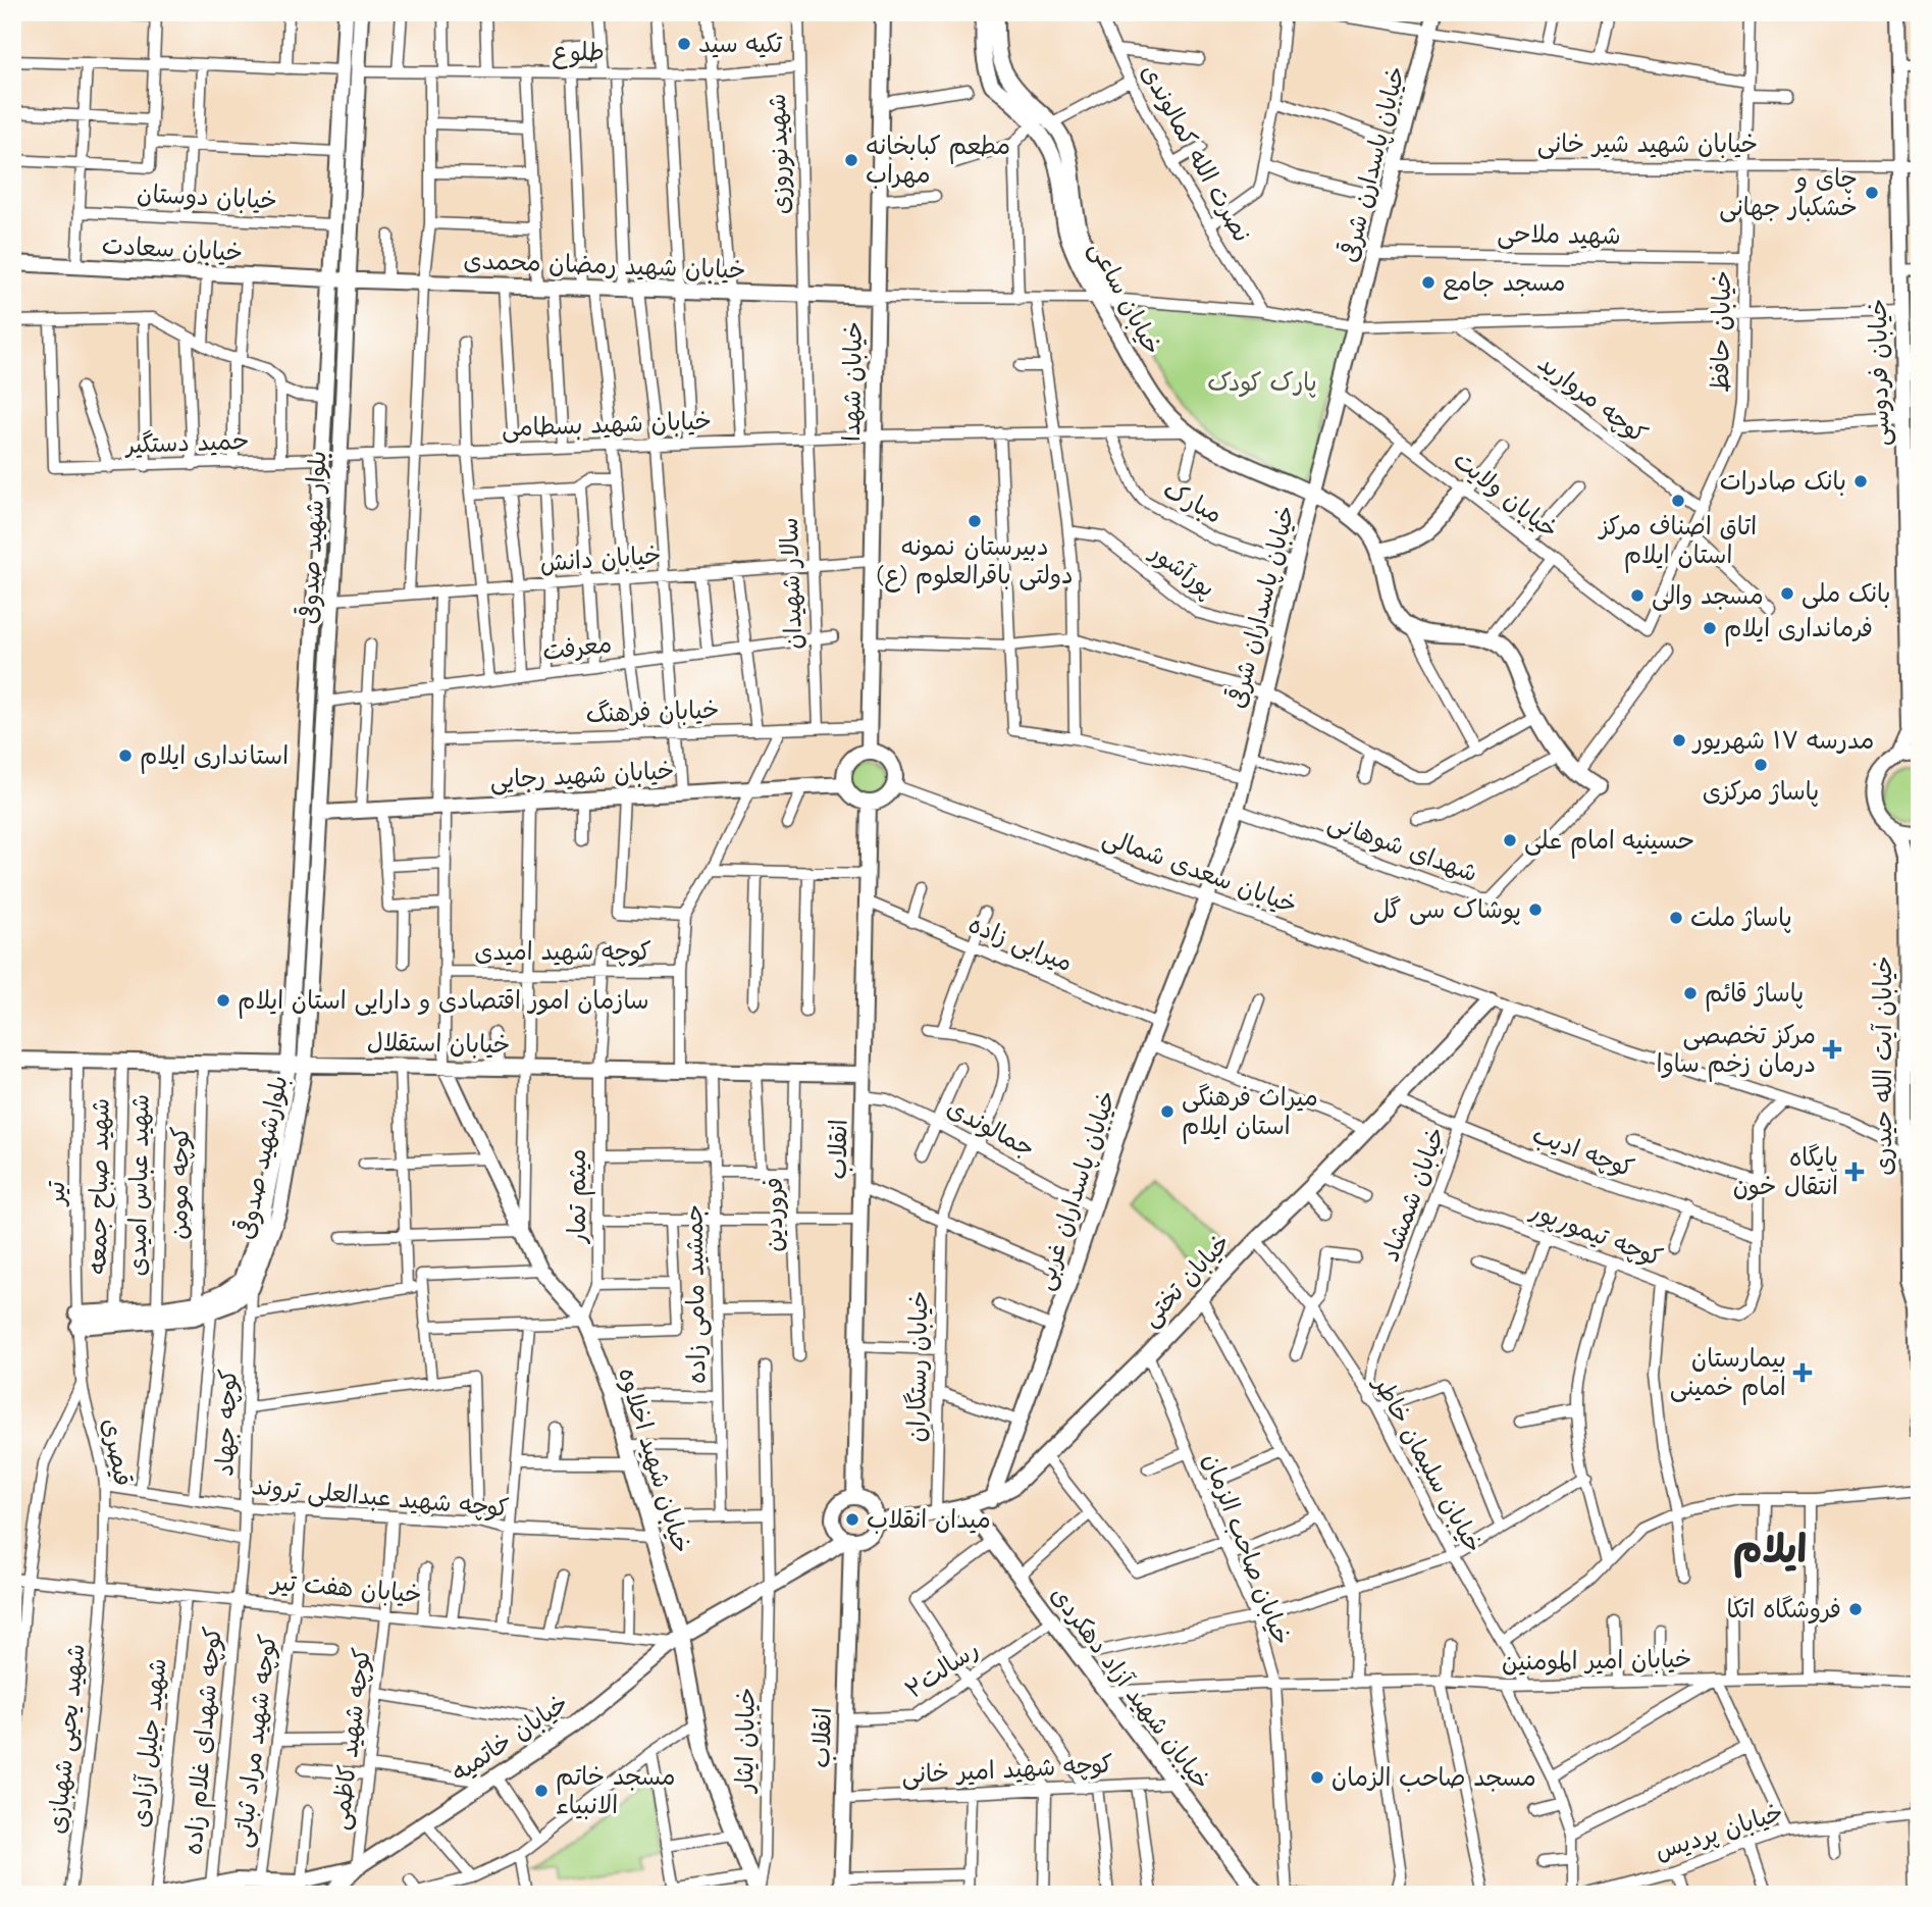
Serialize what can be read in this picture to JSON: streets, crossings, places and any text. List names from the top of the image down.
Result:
{
  "streets": {
    "street": [
      "طلوع",
      "خیابان شهید شیر خانی",
      "نصرت الله کمالوندی",
      "شهیدنوروزی",
      "خیابان پاسدارن شرقی",
      "خیابان دوستان",
      "شهید ملاحی",
      "خیابان سعادت",
      "خیابان شهید رمضان محمدی",
      "خیابان ساعی",
      "خیابان حافظ",
      "خیابان فردوسی",
      "خیابان شهدا",
      "کوچه مروارید",
      "خیابان شهید بسطامی",
      "حمید دستگیر",
      "خیابان ولایت",
      "مبارک",
      "بلوار شهید صدوقی",
      "خیابان دانش",
      "پورآشور",
      "سالار شهیدان",
      "خیابان پاسداران شرقی",
      "معرفت",
      "خیابان فرهنگ",
      "خیابان شهید رجایی",
      "شهدای شوهانی",
      "خیابان سعدی شمالی",
      "میرابی زاده",
      "کوچه شهید امیدی",
      "خیابان استقلال",
      "خیابان آیت الله حیدری",
      "جمالوندی",
      "انقلاب",
      "کوچه ادیب",
      "بلوارشهید صدوقی",
      "کوچه مومن",
      "شهید عباس امیدی",
      "شهید صباح جمعه",
      "خیابان پاسداران غربی",
      "تیر",
      "خیابان شمشاد",
      "میثم تمار",
      "فروردین",
      "کوچه تیمورپور",
      "خیابان تختی",
      "جمشید مامی زاده",
      "خیابان رستگاران",
      "کوچه جهاد",
      "قیصری",
      "خیابان شهید اخلاوه",
      "خیابان سلیمان خاطر",
      "کوچه شهید عبدالعلی تروند",
      "خیابان صاحب الزمان",
      "خیابان هفت تیر",
      "خیابان امیر المومنین",
      "رسالت۲",
      "خیابان شهید آزاد دهکردی",
      "خیابان خاتمیه",
      "شهید یحیی شهبازی",
      "کوچه شهید کاظمی",
      "خیابان ایثار",
      "کوچه شهدای غلام زاده",
      "کوچه شهید مراد ثباتی",
      "شهید جلیل آزادی",
      "کوچه شهید امیر خانی",
      "خیابان پردیس"
    ]
  },
  "crossings": [
    ["طلوع", "شهیدنوروزی"],
    ["طلوع", "بلوار شهید صدوقی"],
    ["خیابان شهید شیر خانی", "خیابان پاسدارن شرقی"],
    ["خیابان شهید شیر خانی", "خیابان حافظ"],
    ["خیابان شهید شیر خانی", "خیابان فردوسی"],
    ["شهیدنوروزی", "خیابان شهید رمضان محمدی"],
    ["شهیدنوروزی", "خیابان شهید بسطامی"],
    ["شهیدنوروزی", "سالار شهیدان"],
    ["خیابان پاسدارن شرقی", "شهید ملاحی"],
    ["خیابان پاسدارن شرقی", "خیابان پاسداران شرقی"],
    ["خیابان دوستان", "بلوار شهید صدوقی"],
    ["شهید ملاحی", "خیابان حافظ"],
    ["خیابان سعادت", "خیابان شهید رمضان محمدی"],
    ["خیابان سعادت", "بلوار شهید صدوقی"],
    ["خیابان شهید رمضان محمدی", "خیابان شهدا"],
    ["خیابان شهید رمضان محمدی", "بلوار شهید صدوقی"],
    ["خیابان ساعی", "خیابان شهید بسطامی"],
    ["خیابان ساعی", "خیابان پاسداران شرقی"],
    ["خیابان حافظ", "کوچه مروارید"],
    ["خیابان حافظ", "خیابان ولایت"],
    ["خیابان فردوسی", "خیابان آیت الله حیدری"],
    ["خیابان شهدا", "خیابان شهید بسطامی"],
    ["خیابان شهدا", "خیابان دانش"],
    ["خیابان شهدا", "خیابان فرهنگ"],
    ["خیابان شهدا", "خیابان شهید رجایی"],
    ["خیابان شهدا", "خیابان سعدی شمالی"],
    ["خیابان شهدا", "انقلاب"],
    ["خیابان شهید بسطامی", "مبارک"],
    ["خیابان شهید بسطامی", "بلوار شهید صدوقی"],
    ["خیابان شهید بسطامی", "سالار شهیدان"],
    ["حمید دستگیر", "بلوار شهید صدوقی"],
    ["خیابان ولایت", "خیابان پاسداران شرقی"],
    ["مبارک", "خیابان پاسداران شرقی"],
    ["بلوار شهید صدوقی", "خیابان دانش"],
    ["بلوار شهید صدوقی", "معرفت"],
    ["بلوار شهید صدوقی", "خیابان شهید رجایی"],
    ["بلوار شهید صدوقی", "خیابان استقلال"],
    ["بلوار شهید صدوقی", "بلوارشهید صدوقی"],
    ["خیابان دانش", "سالار شهیدان"],
    ["پورآشور", "خیابان پاسداران شرقی"],
    ["سالار شهیدان", "معرفت"],
    ["سالار شهیدان", "خیابان فرهنگ"],
    ["خیابان پاسداران شرقی", "شهدای شوهانی"],
    ["خیابان پاسداران شرقی", "خیابان سعدی شمالی"],
    ["خیابان پاسداران شرقی", "خیابان پاسداران غربی"],
    ["خیابان شهید رجایی", "خیابان سعدی شمالی"],
    ["خیابان شهید رجایی", "انقلاب"],
    ["خیابان سعدی شمالی", "خیابان آیت الله حیدری"],
    ["خیابان سعدی شمالی", "انقلاب"],
    ["خیابان سعدی شمالی", "خیابان پاسداران غربی"],
    ["خیابان سعدی شمالی", "خیابان شمشاد"],
    ["خیابان سعدی شمالی", "خیابان تختی"],
    ["میرابی زاده", "انقلاب"],
    ["میرابی زاده", "خیابان پاسداران غربی"],
    ["کوچه شهید امیدی", "میثم تمار"],
    ["خیابان استقلال", "انقلاب"],
    ["خیابان استقلال", "بلوارشهید صدوقی"],
    ["خیابان استقلال", "کوچه مومن"],
    ["خیابان استقلال", "شهید عباس امیدی"],
    ["خیابان استقلال", "شهید صباح جمعه"],
    ["خیابان استقلال", "تیر"],
    ["خیابان استقلال", "میثم تمار"],
    ["خیابان استقلال", "فروردین"],
    ["خیابان استقلال", "جمشید مامی زاده"],
    ["خیابان استقلال", "خیابان شهید اخلاوه"],
    ["جمالوندی", "انقلاب"],
    ["جمالوندی", "خیابان پاسداران غربی"],
    ["جمالوندی", "خیابان رستگاران"],
    ["انقلاب", "خیابان تختی"],
    ["انقلاب", "رسالت۲"],
    ["انقلاب", "کوچه شهید امیر خانی"],
    ["کوچه ادیب", "خیابان شمشاد"],
    ["کوچه ادیب", "کوچه تیمورپور"],
    ["کوچه ادیب", "خیابان تختی"],
    ["بلوارشهید صدوقی", "کوچه جهاد"],
    ["شهید عباس امیدی", "کوچه شهید عبدالعلی تروند"],
    ["خیابان پاسداران غربی", "خیابان تختی"],
    ["تیر", "قیصری"],
    ["خیابان شمشاد", "کوچه تیمورپور"],
    ["خیابان شمشاد", "خیابان سلیمان خاطر"],
    ["میثم تمار", "خیابان شهید اخلاوه"],
    ["خیابان تختی", "خیابان رستگاران"],
    ["خیابان تختی", "خیابان سلیمان خاطر"],
    ["خیابان تختی", "خیابان صاحب الزمان"],
    ["خیابان تختی", "خیابان شهید آزاد دهکردی"],
    ["کوچه جهاد", "کوچه شهید عبدالعلی تروند"],
    ["کوچه جهاد", "خیابان هفت تیر"],
    ["کوچه جهاد", "کوچه شهدای غلام زاده"],
    ["قیصری", "کوچه شهید عبدالعلی تروند"],
    ["قیصری", "خیابان هفت تیر"],
    ["قیصری", "شهید یحیی شهبازی"],
    ["خیابان شهید اخلاوه", "کوچه شهید عبدالعلی تروند"],
    ["خیابان شهید اخلاوه", "خیابان هفت تیر"],
    ["خیابان شهید اخلاوه", "خیابان خاتمیه"],
    ["خیابان شهید اخلاوه", "خیابان ایثار"],
    ["خیابان سلیمان خاطر", "خیابان امیر المومنین"],
    ["کوچه شهید عبدالعلی تروند", "کوچه شهید کاظمی"],
    ["کوچه شهید عبدالعلی تروند", "کوچه شهید مراد ثباتی"],
    ["خیابان صاحب الزمان", "خیابان امیر المومنین"],
    ["خیابان هفت تیر", "خیابان خاتمیه"],
    ["خیابان هفت تیر", "شهید یحیی شهبازی"],
    ["خیابان هفت تیر", "کوچه شهید کاظمی"],
    ["خیابان هفت تیر", "کوچه شهدای غلام زاده"],
    ["خیابان هفت تیر", "کوچه شهید مراد ثباتی"],
    ["خیابان هفت تیر", "شهید جلیل آزادی"],
    ["خیابان امیر المومنین", "خیابان شهید آزاد دهکردی"],
    ["رسالت۲", "خیابان شهید آزاد دهکردی"],
    ["خیابان شهید آزاد دهکردی", "کوچه شهید امیر خانی"],
    ["خیابان خاتمیه", "کوچه شهید کاظمی"],
    ["خیابان خاتمیه", "کوچه شهدای غلام زاده"],
    ["خیابان خاتمیه", "کوچه شهید مراد ثباتی"],
    ["خیابان خاتمیه", "شهید جلیل آزادی"]
  ],
  "districts": ["ایلام"],
  "parks": ["پارک کودک"],
  "places": {
    "other": [
      "تکیه سید",
      "مطعم كبابخانه مهراب",
      "چای و خشکبار جهانی",
      "مسجد جامع",
      "بانک صادرات",
      "اتاق اصناف مرکز استان ایلام",
      "دبیرستان نمونه دولتی باقرالعلوم (ع)",
      "بانک ملی",
      "مسجد والی",
      "فرمانداری ایلام",
      "مدرسه ۱۷ شهریور",
      "استانداری ایلام",
      "پاساژ مرکزی",
      "حسینیه امام علی",
      "پوشاک سی گل",
      "پاساژ ملت",
      "پاساژ قائم",
      "سازمان امور اقتصادی و دارایی استان ایلام",
      "میراث فرهنگی استان ایلام",
      "میدان انقلاب",
      "فروشگاه اتکا",
      "مسجد صاحب الزمان",
      "مسجد خاتم الانبیاء"
    ],
    "health": ["مرکز تخصصی درمان زخم ساوا", "پایگاه انتقال خون", "بیمارستان امام خمینی"]
  }
}
